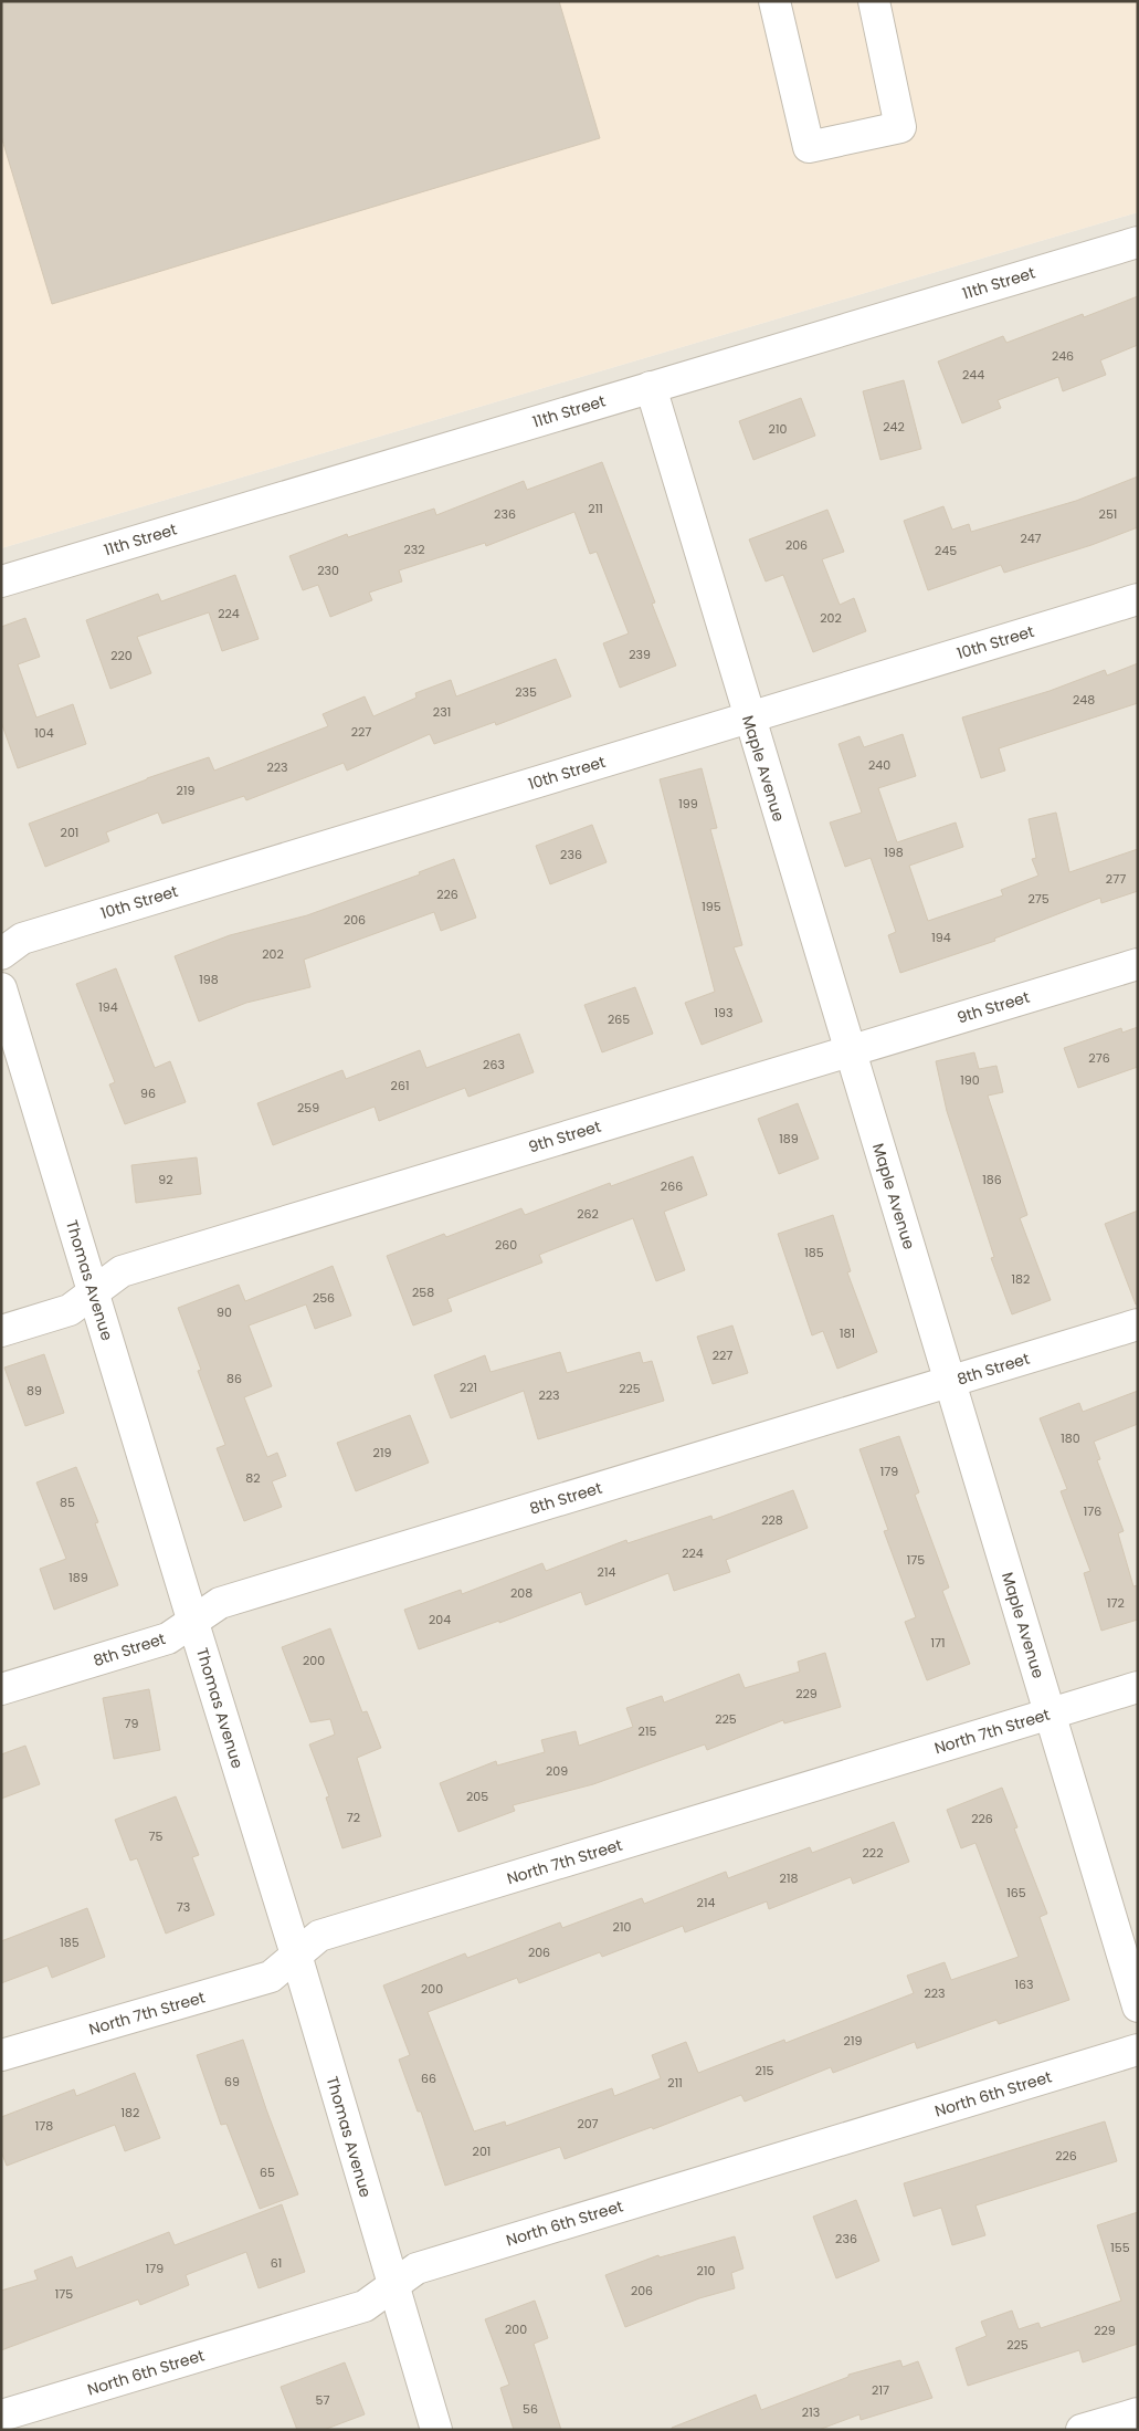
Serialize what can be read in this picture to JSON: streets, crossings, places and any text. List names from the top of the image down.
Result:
{
  "streets": {
    "street": [
      "11th Street",
      "10th Street",
      "Maple Avenue",
      "9th Street",
      "Thomas Avenue",
      "8th Street",
      "North 7th Street",
      "North 6th Street"
    ]
  },
  "crossings": [
    ["11th Street", "Maple Avenue"],
    ["10th Street", "Maple Avenue"],
    ["Maple Avenue", "9th Street"],
    ["Maple Avenue", "8th Street"],
    ["Maple Avenue", "North 7th Street"],
    ["9th Street", "Thomas Avenue"],
    ["Thomas Avenue", "8th Street"],
    ["Thomas Avenue", "North 7th Street"],
    ["Thomas Avenue", "North 6th Street"]
  ],
  "house_numbers": [
    "246",
    "244",
    "242",
    "210",
    "211",
    "236",
    "251",
    "247",
    "206",
    "232",
    "245",
    "230",
    "224",
    "202",
    "239",
    "220",
    "235",
    "248",
    "231",
    "227",
    "104",
    "240",
    "223",
    "219",
    "199",
    "201",
    "198",
    "236",
    "277",
    "226",
    "275",
    "195",
    "206",
    "194",
    "202",
    "198",
    "194",
    "193",
    "265",
    "276",
    "263",
    "190",
    "261",
    "96",
    "259",
    "189",
    "92",
    "186",
    "266",
    "262",
    "260",
    "185",
    "182",
    "258",
    "256",
    "90",
    "181",
    "227",
    "86",
    "221",
    "225",
    "89",
    "223",
    "180",
    "219",
    "179",
    "82",
    "85",
    "176",
    "228",
    "224",
    "175",
    "214",
    "189",
    "208",
    "172",
    "204",
    "171",
    "200",
    "229",
    "225",
    "79",
    "215",
    "209",
    "205",
    "72",
    "226",
    "75",
    "222",
    "218",
    "165",
    "214",
    "73",
    "210",
    "185",
    "206",
    "163",
    "200",
    "223",
    "219",
    "215",
    "66",
    "69",
    "211",
    "182",
    "207",
    "178",
    "201",
    "226",
    "65",
    "236",
    "155",
    "61",
    "179",
    "210",
    "206",
    "175",
    "200",
    "229",
    "225",
    "217",
    "57",
    "56",
    "213"
  ]
}
